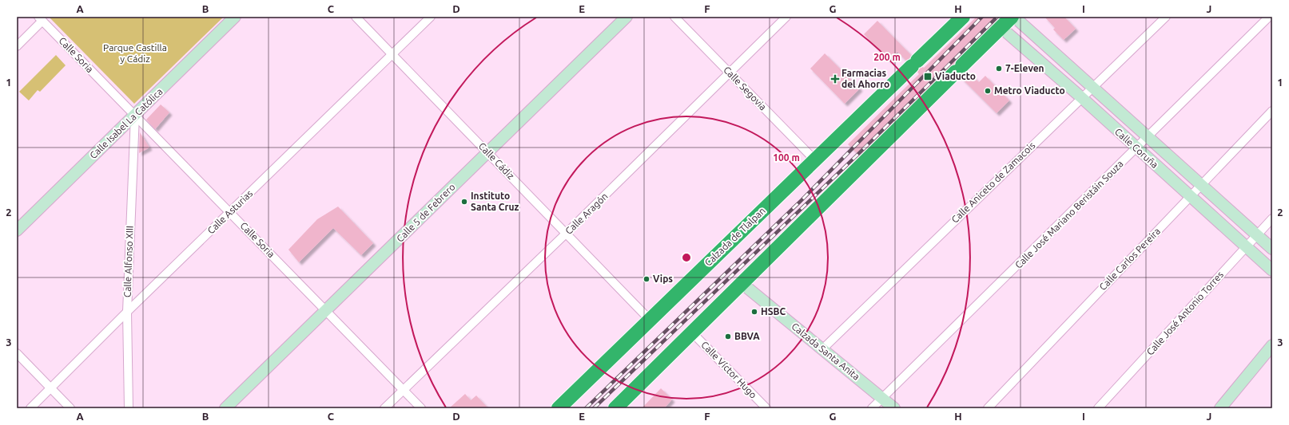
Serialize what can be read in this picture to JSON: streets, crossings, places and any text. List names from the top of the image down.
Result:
{
  "streets": {
    "highway": ["Calzada de Tlalpan"],
    "street": [
      "Calle Soria",
      "Calle Segovia",
      "Calle Isabel La Católica",
      "Calle Coruña",
      "Calle Cádiz",
      "Calle Aniceto de Zamacois",
      "Calle Asturias",
      "Calle 5 de Febrero",
      "Calle Aragón",
      "Calle José Mariano Beristáin Souza",
      "Calle Carlos Pereira",
      "Calle Alfonso XIII",
      "Calle José Antonio Torres",
      "Calzada Santa Anita",
      "Calle Víctor Hugo"
    ]
  },
  "crossings": [
    ["Calle Soria", "Calle Isabel La Católica"],
    ["Calle Soria", "Calle Asturias"],
    ["Calle Soria", "Calle 5 de Febrero"],
    ["Calle Soria", "Calle Aragón"],
    ["Calle Soria", "Calle Alfonso XIII"],
    ["Calle Segovia", "Calle Aragón"],
    ["Calle Segovia", "Calzada de Tlalpan"],
    ["Calle Isabel La Católica", "Calle Alfonso XIII"],
    ["Calle Coruña", "Calle Aniceto de Zamacois"],
    ["Calle Coruña", "Calle José Mariano Beristáin Souza"],
    ["Calle Coruña", "Calle Carlos Pereira"],
    ["Calle Coruña", "Calle José Antonio Torres"],
    ["Calle Cádiz", "Calle Asturias"],
    ["Calle Cádiz", "Calle 5 de Febrero"],
    ["Calle Cádiz", "Calle Aragón"],
    ["Calle Cádiz", "Calzada de Tlalpan"],
    ["Calle Aniceto de Zamacois", "Calzada Santa Anita"],
    ["Calle Asturias", "Calle Alfonso XIII"],
    ["Calle José Mariano Beristáin Souza", "Calzada Santa Anita"]
  ],
  "parks": ["Parque Castilla y Cádiz"],
  "places": {
    "other": [
      "7-Eleven",
      "Metro Viaducto",
      "Instituto Santa Cruz",
      "Vips",
      "HSBC",
      "BBVA"
    ],
    "transit": ["Viaducto"],
    "health": ["Farmacias del Ahorro"]
  },
  "grid": {
    "columns": [
      "A",
      "B",
      "C",
      "D",
      "E",
      "F",
      "G",
      "H",
      "I",
      "J"
    ],
    "rows": ["1", "2", "3"]
  },
  "rings": ["200 m", "100 m"]
}
